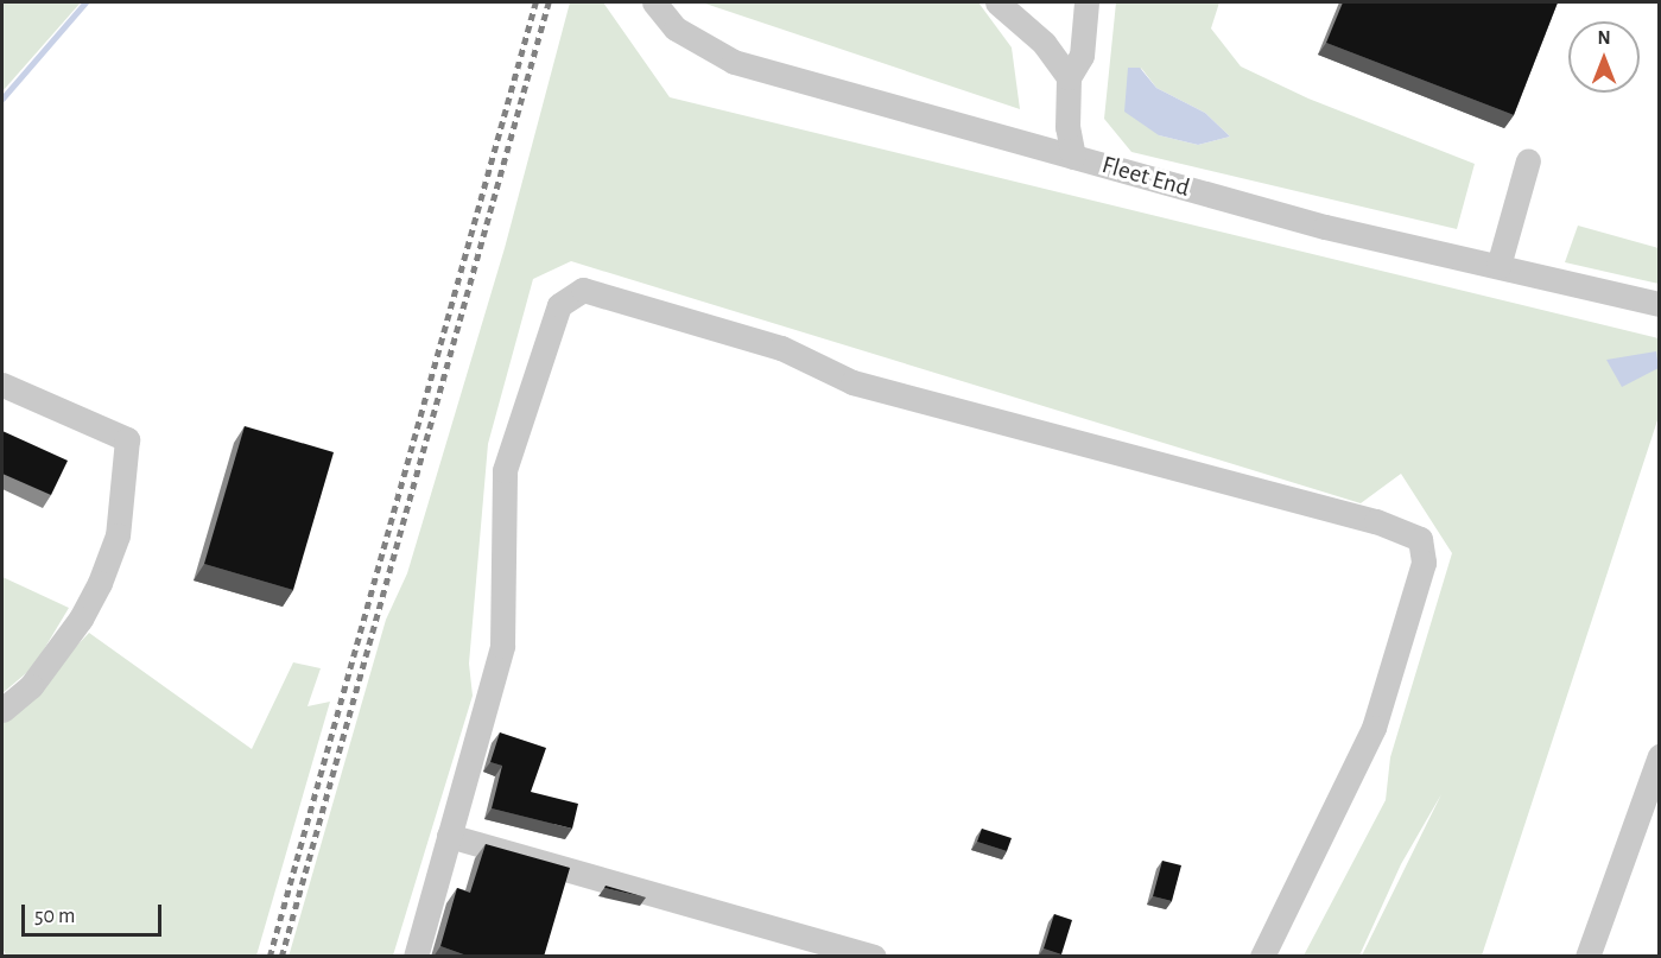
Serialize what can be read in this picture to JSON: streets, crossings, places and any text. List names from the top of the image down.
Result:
{
  "streets": {
    "street": ["Fleet End"]
  },
  "scale_bar": "50 m",
  "north": "top"
}
